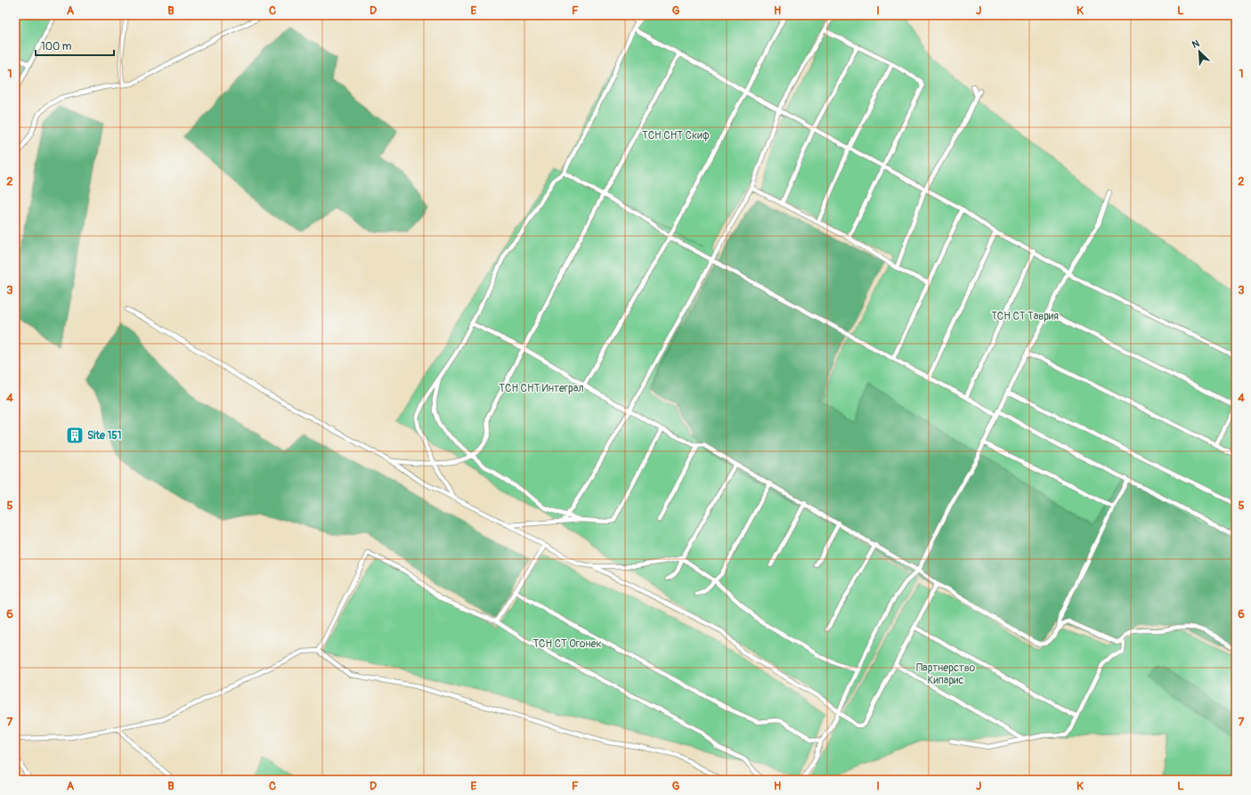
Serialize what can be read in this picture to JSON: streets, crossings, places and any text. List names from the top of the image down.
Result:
{
  "parks": [
    "ТСН СНТ Скиф",
    "ТСН СТ Таврия",
    "ТСН СНТ Интеграл",
    "ТСН СТ Огонек",
    "Партнерство Кипарис"
  ],
  "places": {
    "building": ["Site 151"]
  },
  "scale_bar": "100 m",
  "north": "top left",
  "grid": {
    "columns": [
      "A",
      "B",
      "C",
      "D",
      "E",
      "F",
      "G",
      "H",
      "I",
      "J",
      "K",
      "L"
    ],
    "rows": [
      "1",
      "2",
      "3",
      "4",
      "5",
      "6",
      "7"
    ]
  }
}
